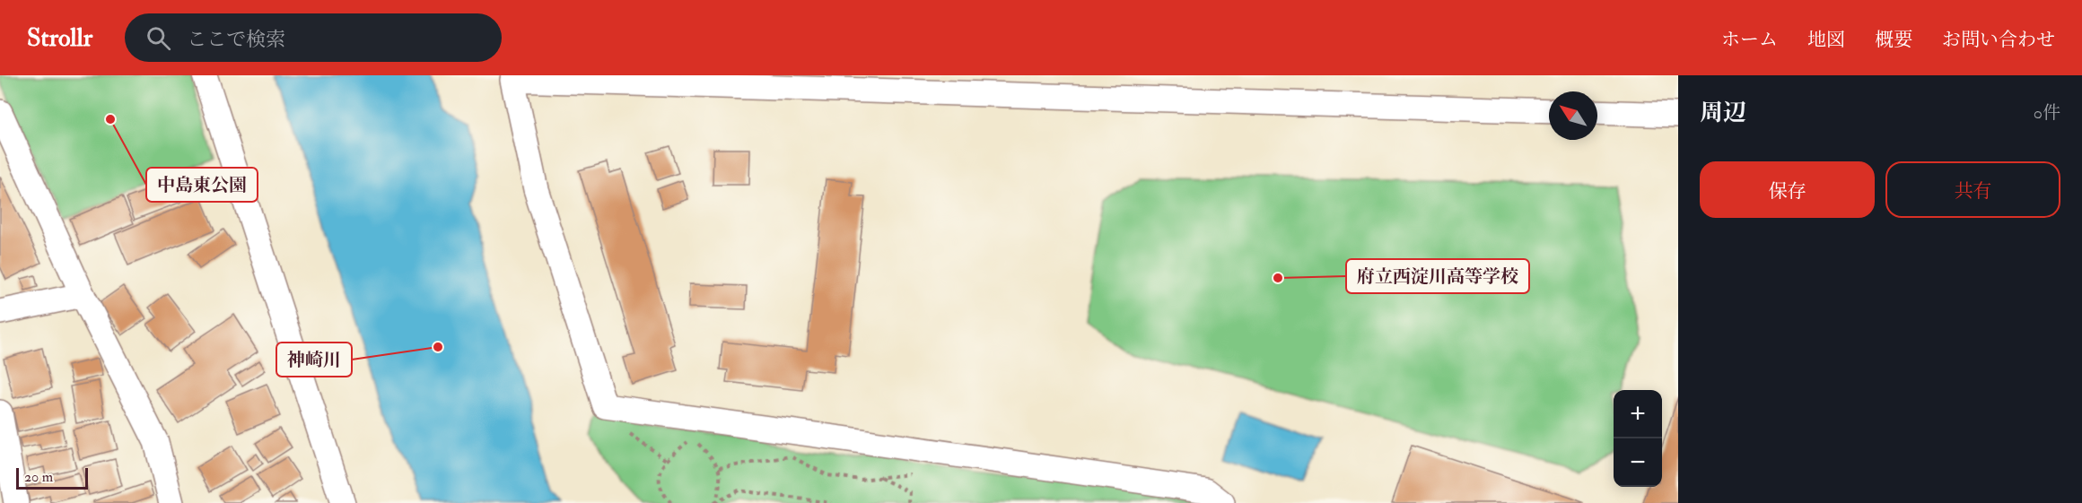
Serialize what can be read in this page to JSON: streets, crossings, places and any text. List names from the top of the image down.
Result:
{
  "places": ["中島東公園", "府立西淀川高等学校", "神崎川"],
  "scale_bar": "20 m",
  "north": "top left",
  "page": {
    "header": "Strollr",
    "search": "ここで検索",
    "nav": [
      "ホーム",
      "地図",
      "概要",
      "お問い合わせ"
    ],
    "heading": ["周辺", "0件"],
    "buttons": ["保存", "共有"],
    "map_buttons": ["+", "−"],
    "scale": "20 m"
  }
}
